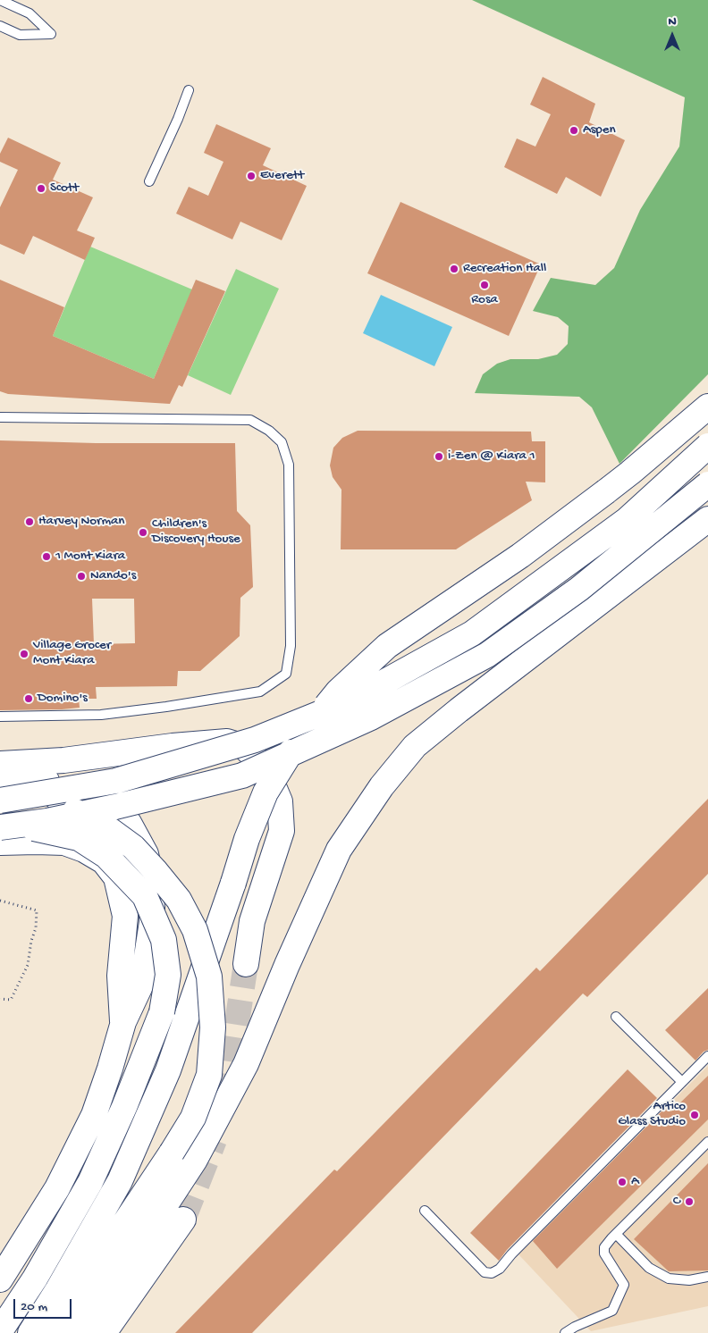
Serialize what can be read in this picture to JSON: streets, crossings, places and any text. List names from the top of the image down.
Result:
{
  "places": [
    "Aspen",
    "Everett",
    "Scott",
    "Recreation Hall",
    "Rosa",
    "i-Zen @ Kiara 1",
    "Harvey Norman",
    "Children's Discovery House",
    "1 Mont Kiara",
    "Nando's",
    "Village Grocer Mont Kiara",
    "Domino's",
    "Artico Glass Studio",
    "A",
    "C"
  ],
  "scale_bar": "20 m",
  "north": "top"
}
